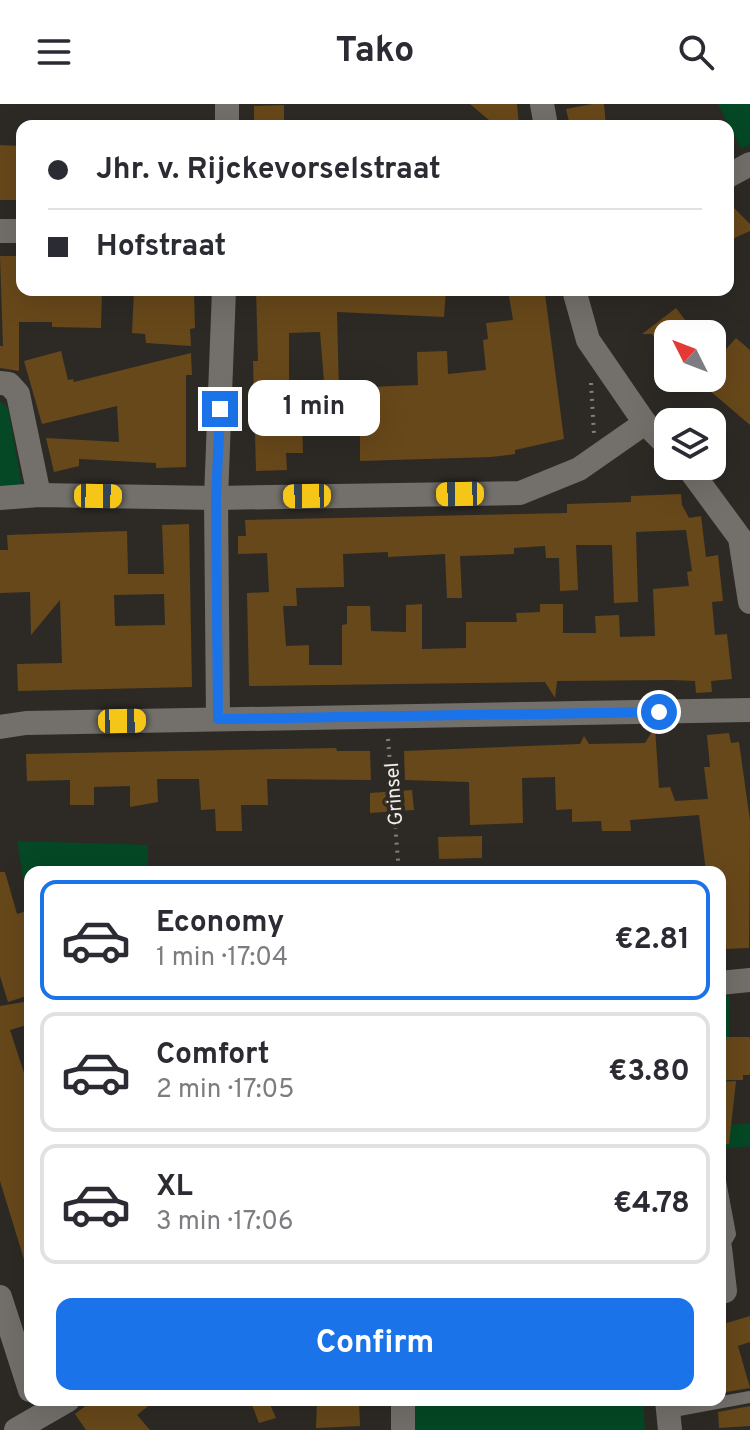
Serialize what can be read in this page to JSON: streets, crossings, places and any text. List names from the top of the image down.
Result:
{
  "streets": {
    "path": ["Grinsel"]
  },
  "north": "top left",
  "page": {
    "header": "Tako",
    "banner": ["Jhr. v. Rijckevorselstraat", "Hofstraat"],
    "bubble": "1 min",
    "list": [
      {
        "name": "Economy",
        "note": "1 min · 17:04",
        "value": "€2.81"
      },
      {
        "name": "Comfort",
        "note": "2 min · 17:05",
        "value": "€3.80"
      },
      {
        "name": "XL",
        "note": "3 min · 17:06",
        "value": "€4.78"
      }
    ],
    "buttons": "Confirm"
  }
}
